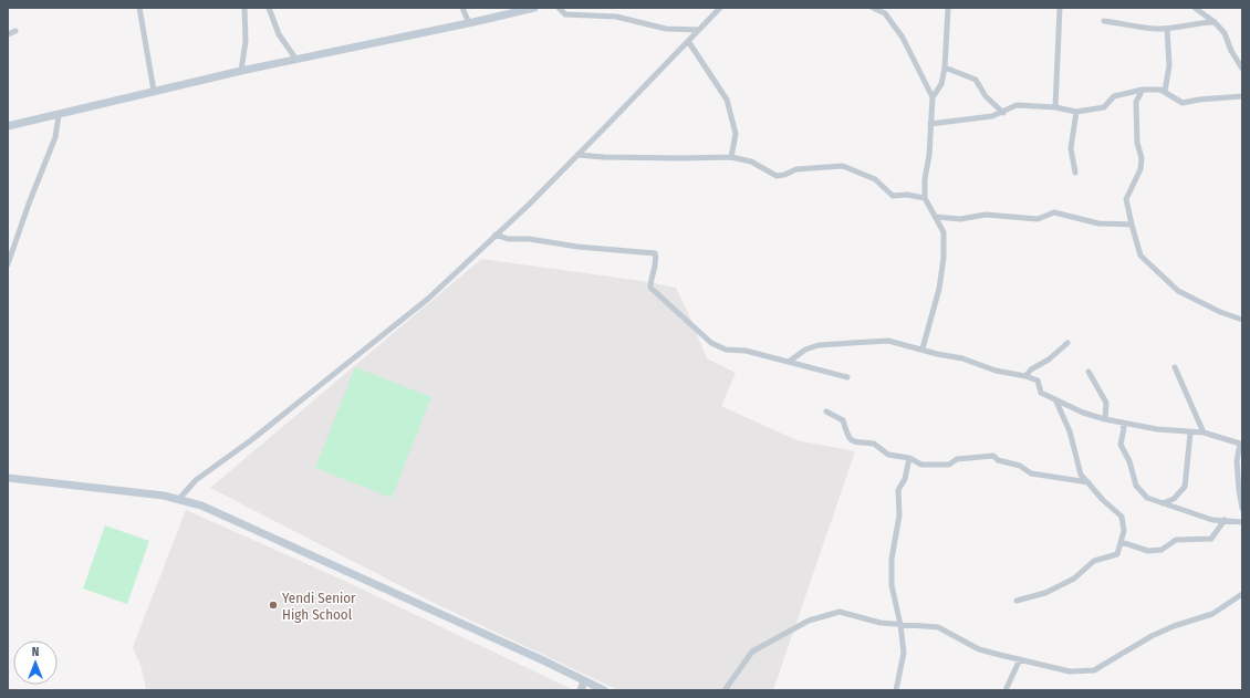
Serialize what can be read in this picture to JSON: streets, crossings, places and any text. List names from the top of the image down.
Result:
{
  "places": ["Yendi Senior High School"],
  "north": "top"
}
